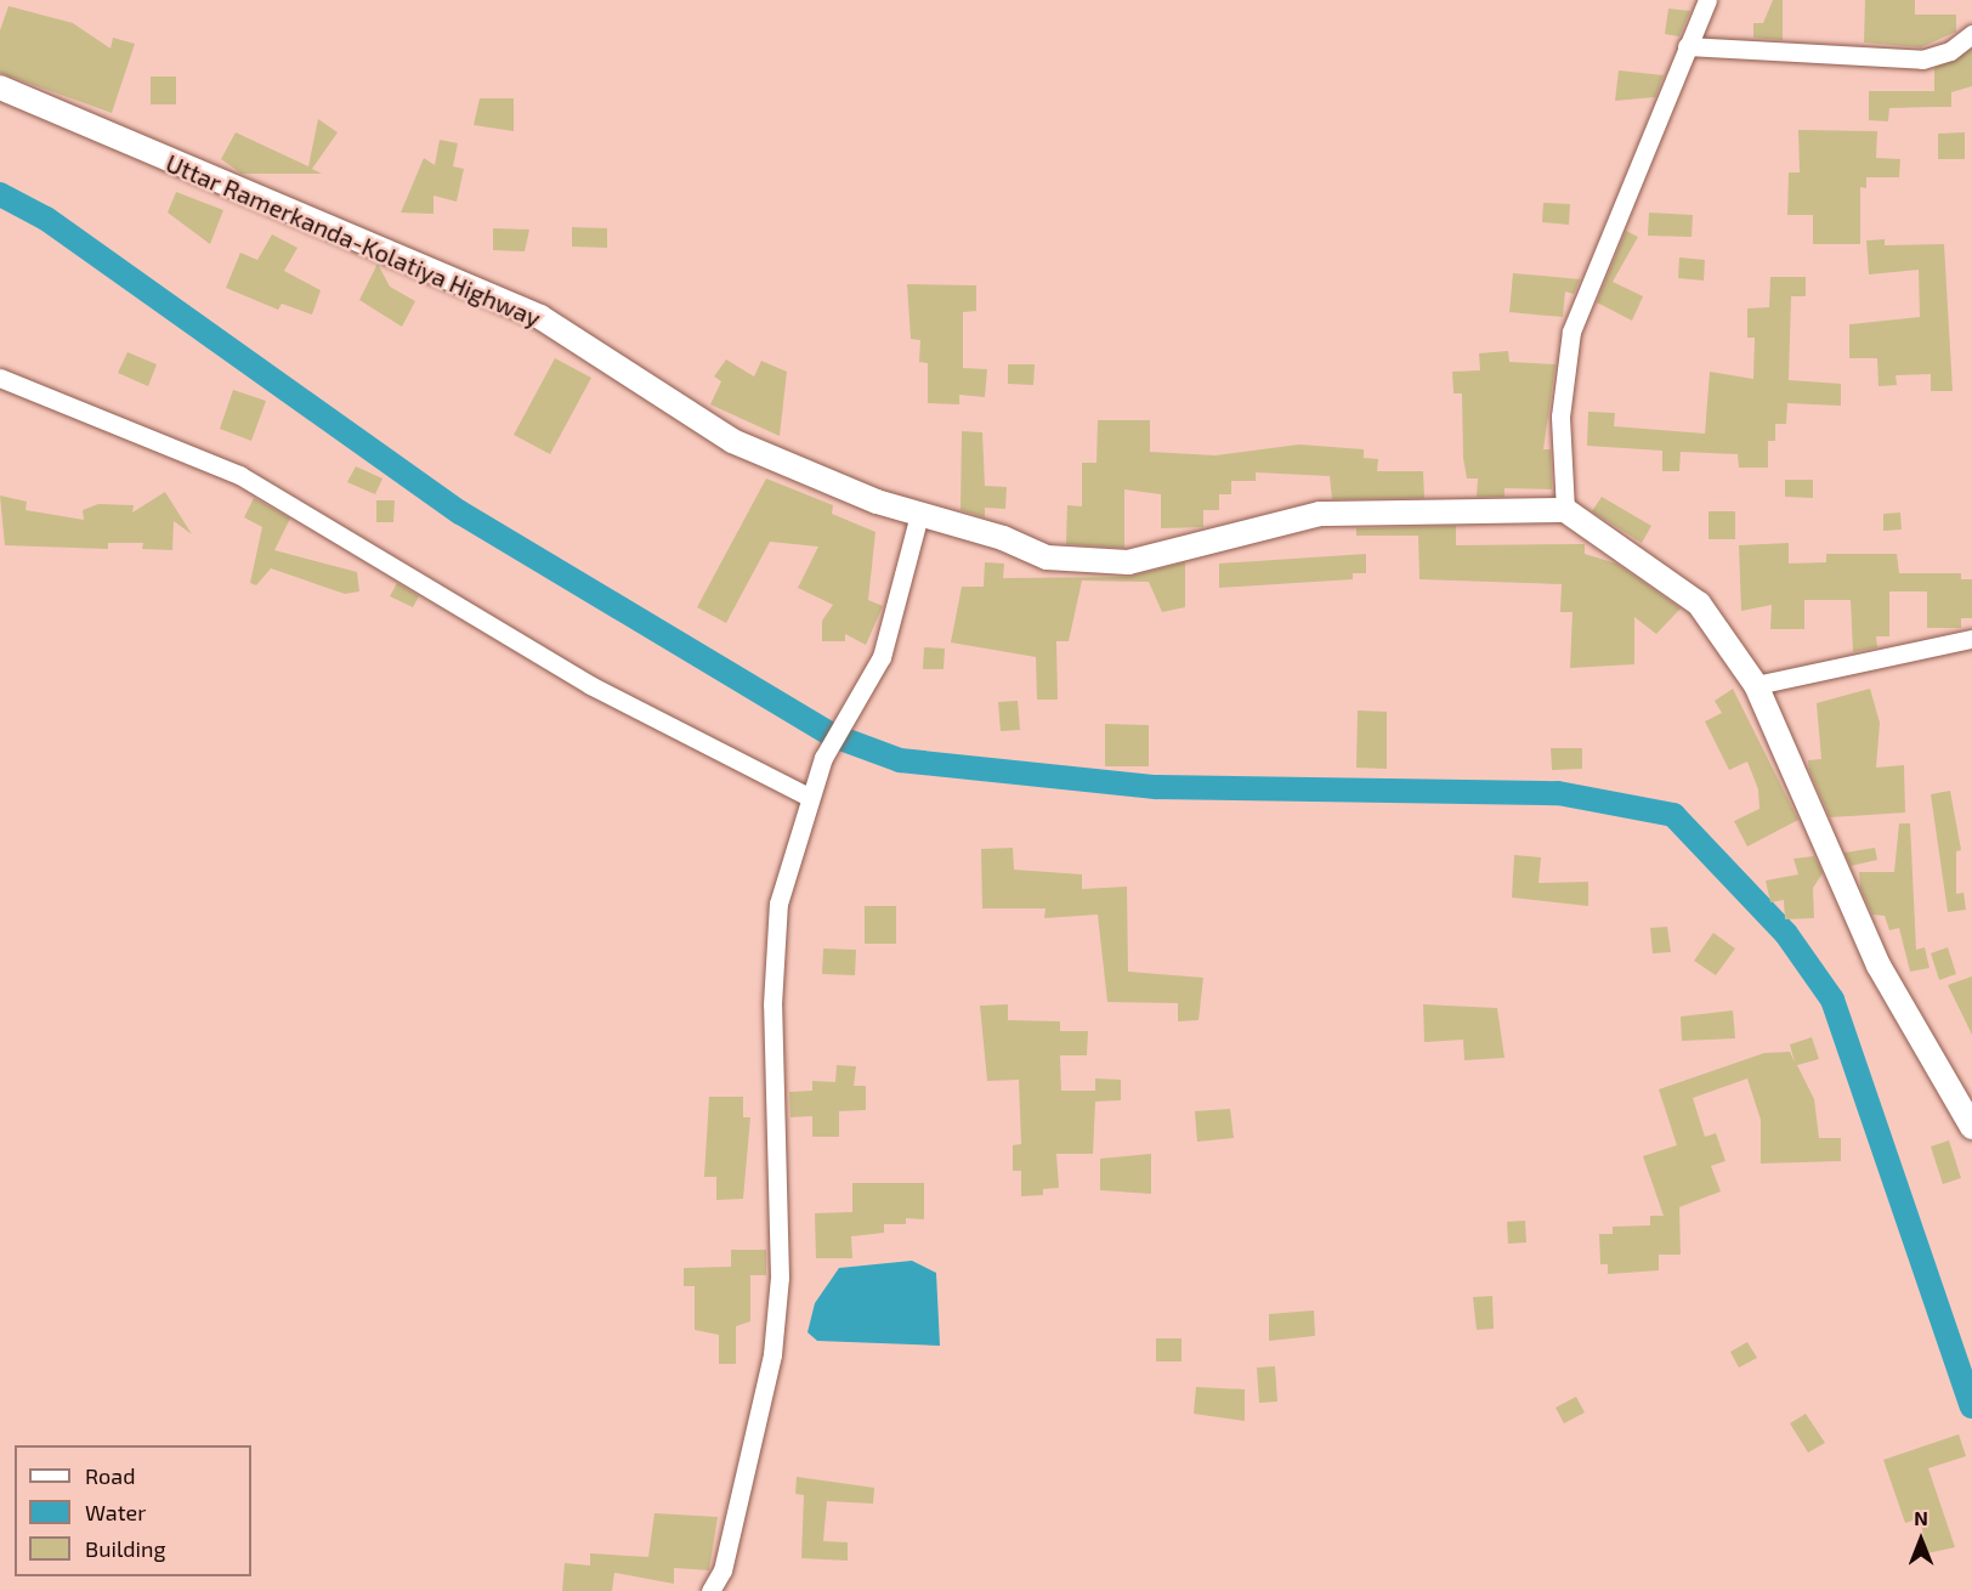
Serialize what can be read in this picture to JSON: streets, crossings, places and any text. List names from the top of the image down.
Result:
{
  "streets": {
    "street": ["Uttar Ramerkanda-Kolatiya Highway"]
  },
  "legend": ["Road", "Water", "Building"],
  "north": "top"
}
